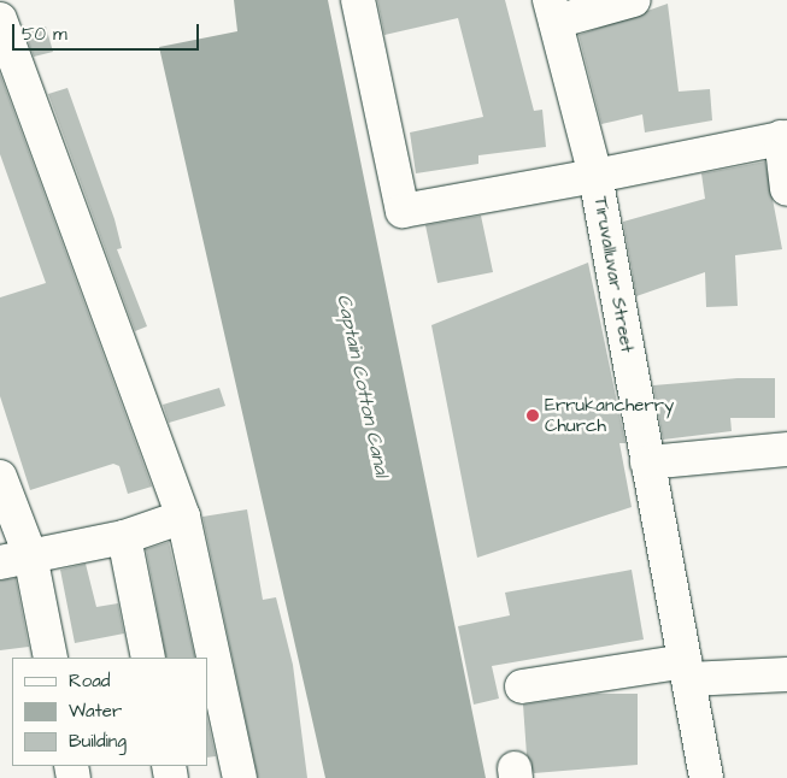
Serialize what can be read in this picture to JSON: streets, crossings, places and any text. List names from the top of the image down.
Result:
{
  "streets": {
    "street": ["Tiruvalluvar Street"]
  },
  "water": ["Captain Cotton Canal"],
  "places": ["Errukancherry Church"],
  "legend": ["Road", "Water", "Building"],
  "scale_bar": "50 m"
}
